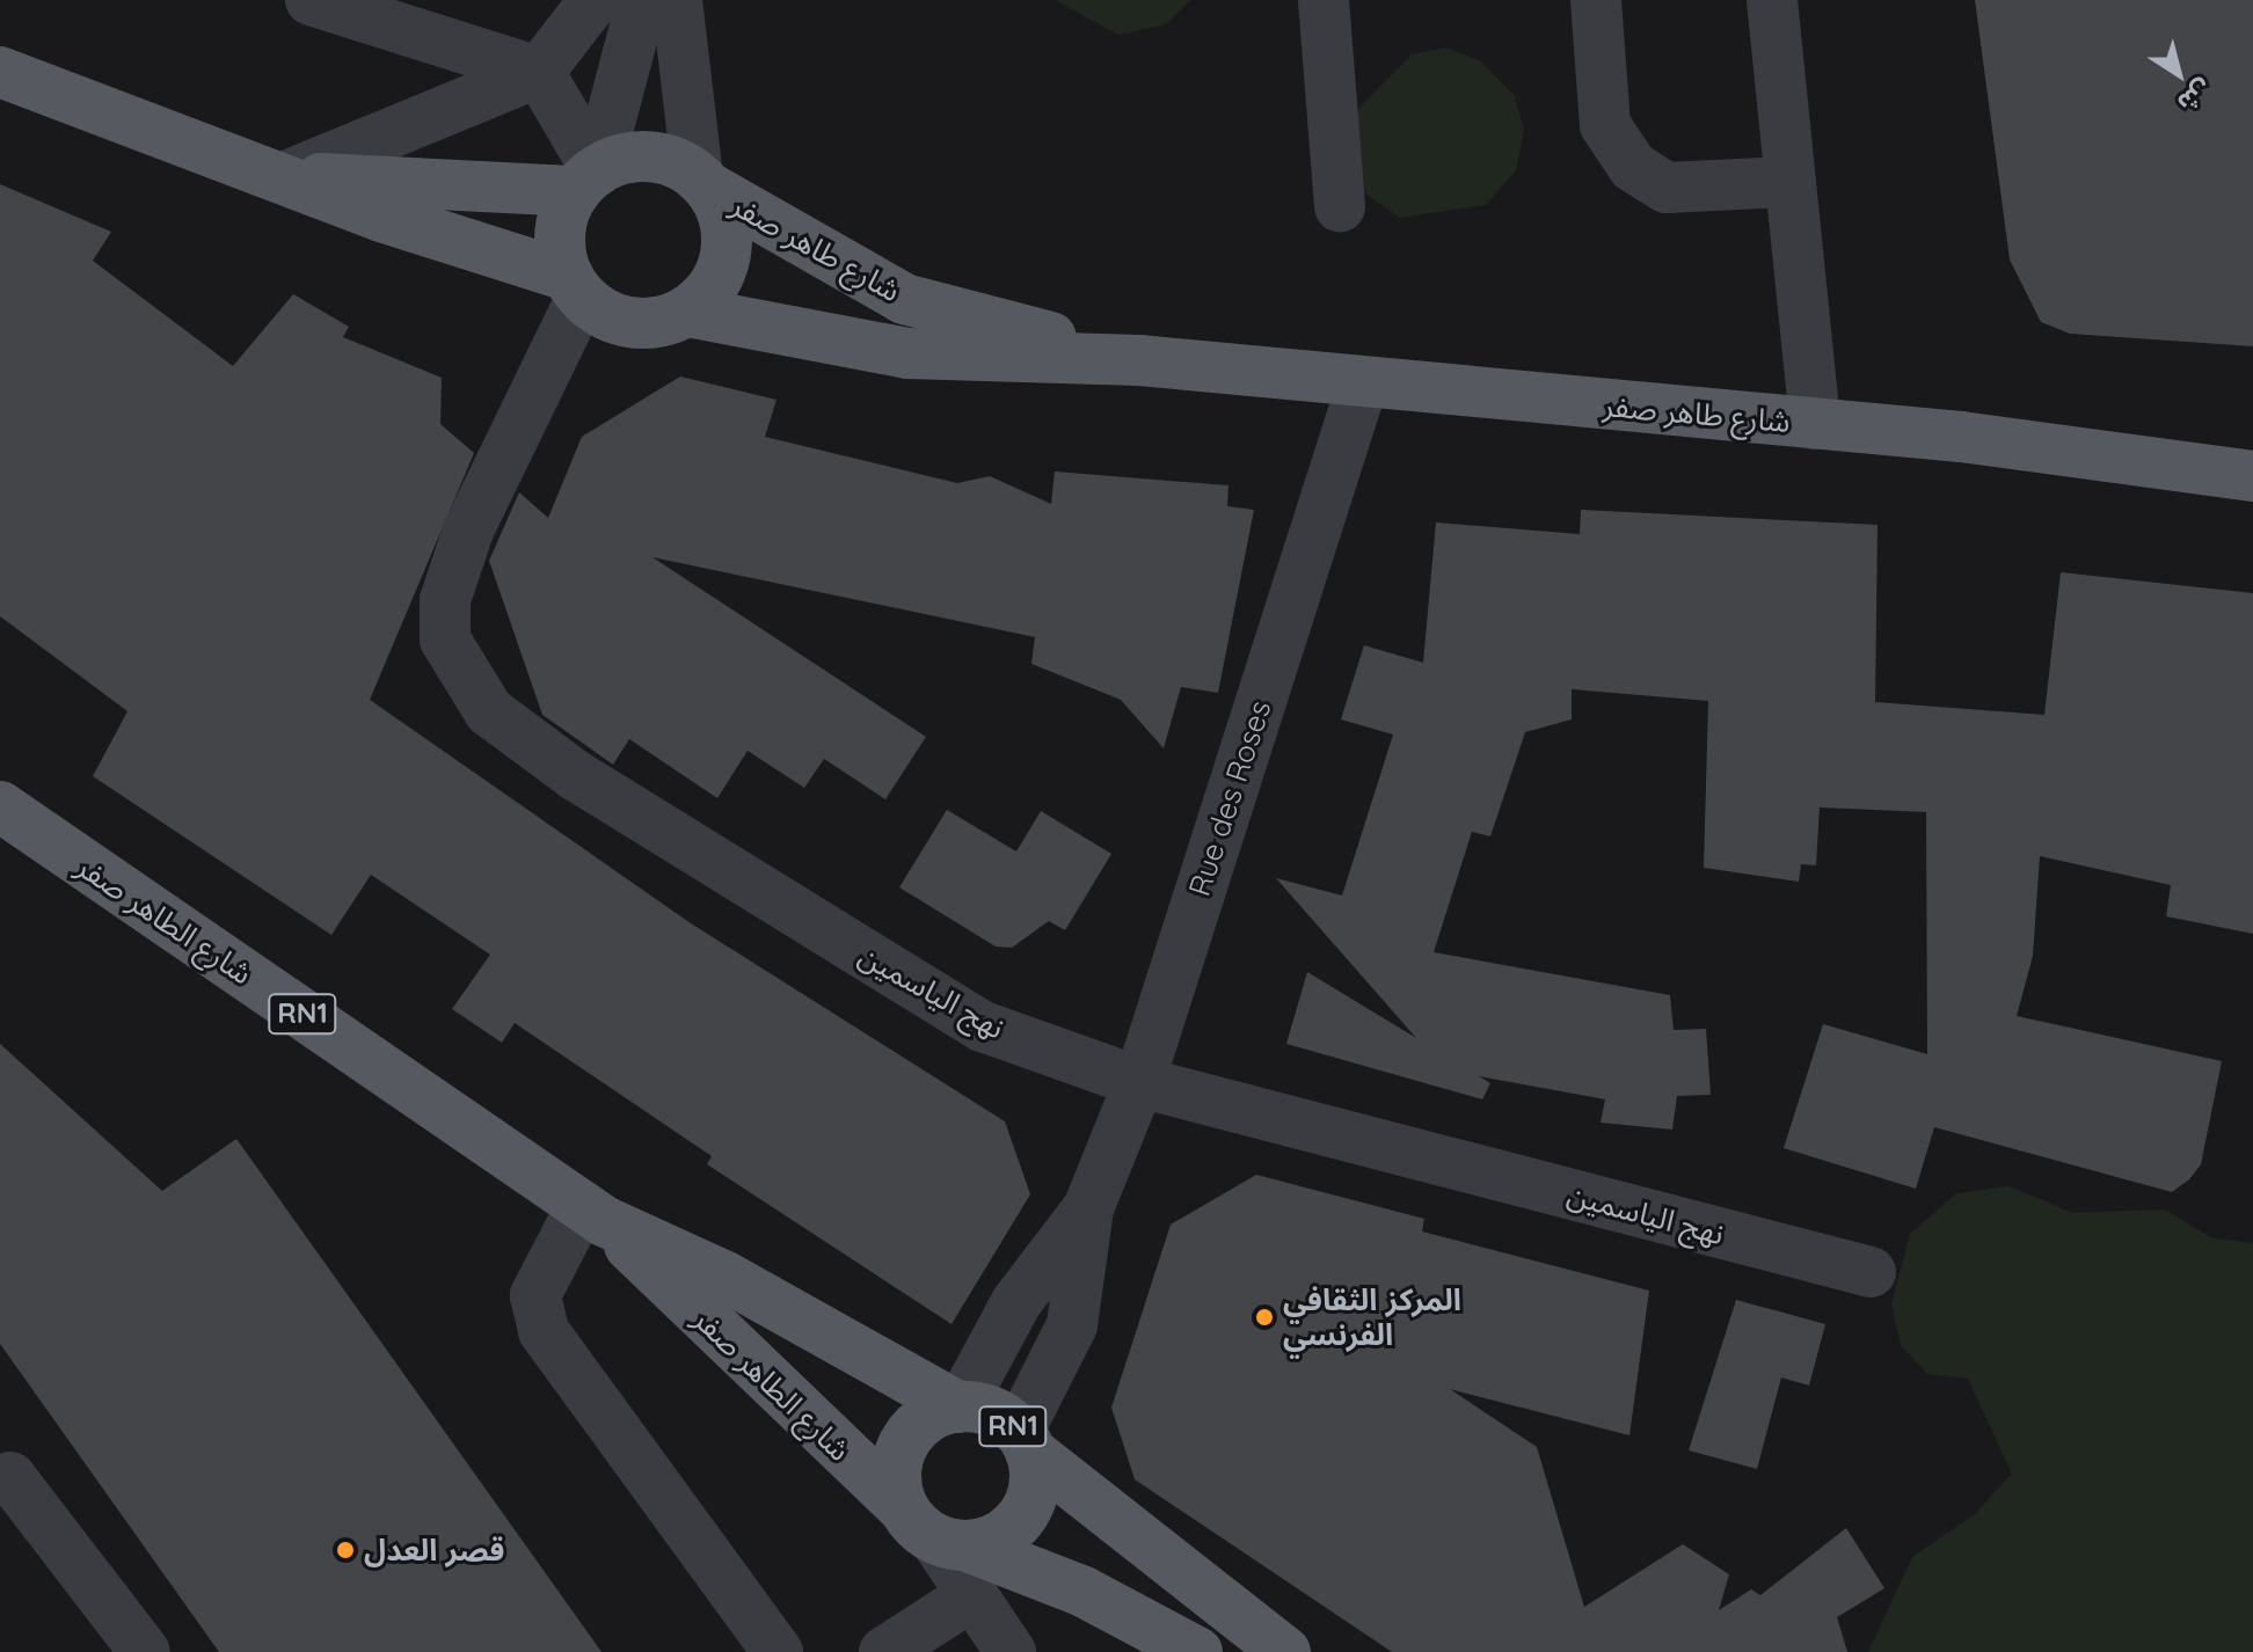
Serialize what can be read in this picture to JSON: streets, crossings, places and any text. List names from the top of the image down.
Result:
{
  "streets": {
    "main road": ["شارع طاهر صفر", "شارع الطاهر صفر", "RN1"],
    "street": ["Rue des Roses", "نهج الياسمين"]
  },
  "crossings": [
    ["شارع طاهر صفر", "Rue des Roses"],
    ["شارع طاهر صفر", "نهج الياسمين"],
    ["Rue des Roses", "نهج الياسمين"],
    ["شارع الطاهر صفر", "RN1"]
  ],
  "places": ["المركز الثقافي الفرنسي", "قصر العدل"],
  "north": "bottom right"
}
